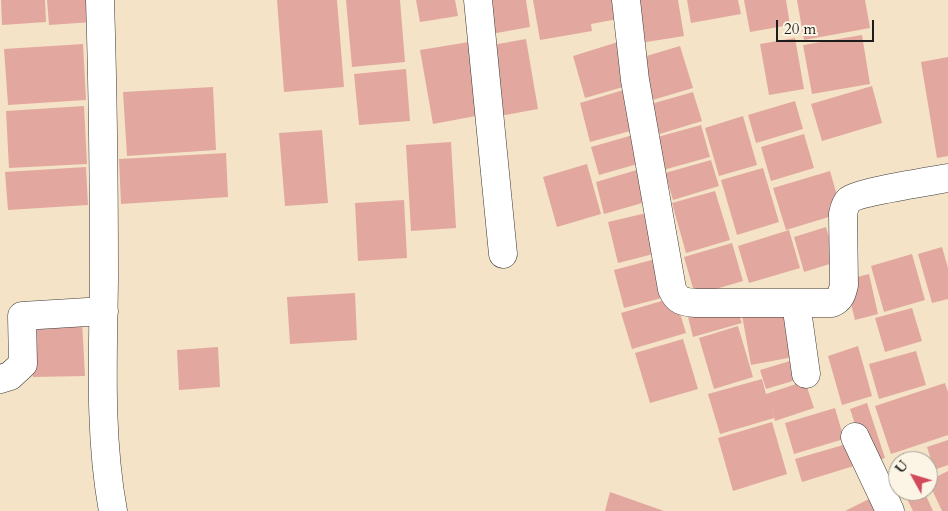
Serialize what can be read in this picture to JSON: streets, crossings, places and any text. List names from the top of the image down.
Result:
{
  "scale_bar": "20 m",
  "north": "top left"
}
